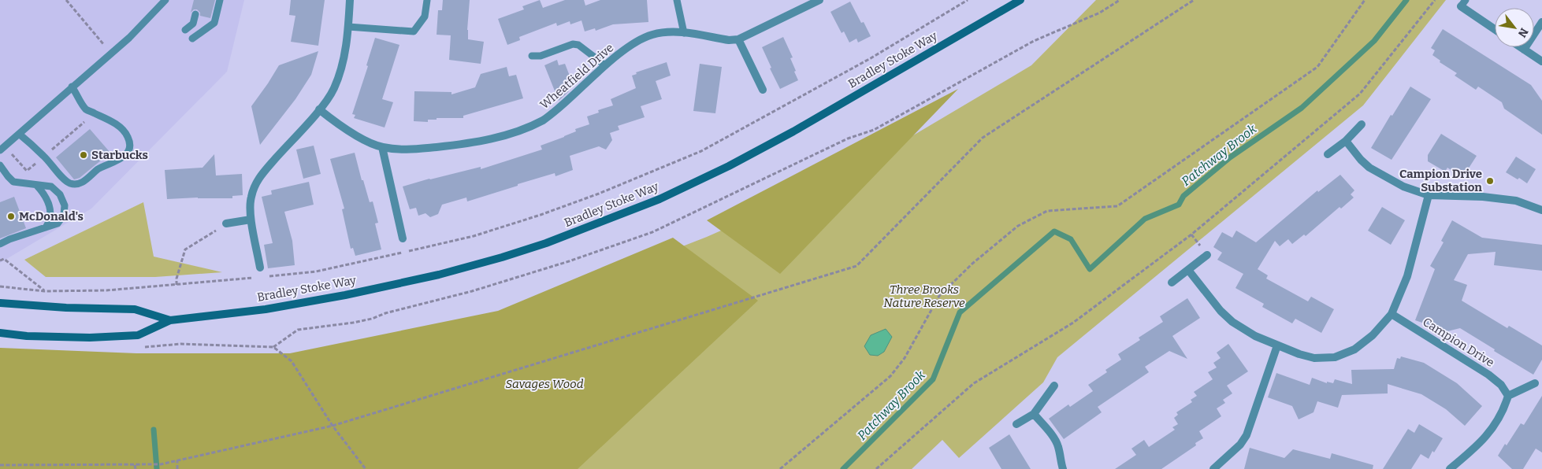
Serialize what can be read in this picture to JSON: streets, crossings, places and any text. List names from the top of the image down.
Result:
{
  "streets": {
    "street": ["Bradley Stoke Way", "Wheatfield Drive", "Campion Drive"]
  },
  "water": ["Patchway Brook"],
  "parks": ["Three Brooks Nature Reserve", "Savages Wood"],
  "places": ["Starbucks", "Campion Drive Substation", "McDonald's"],
  "north": "bottom right"
}
